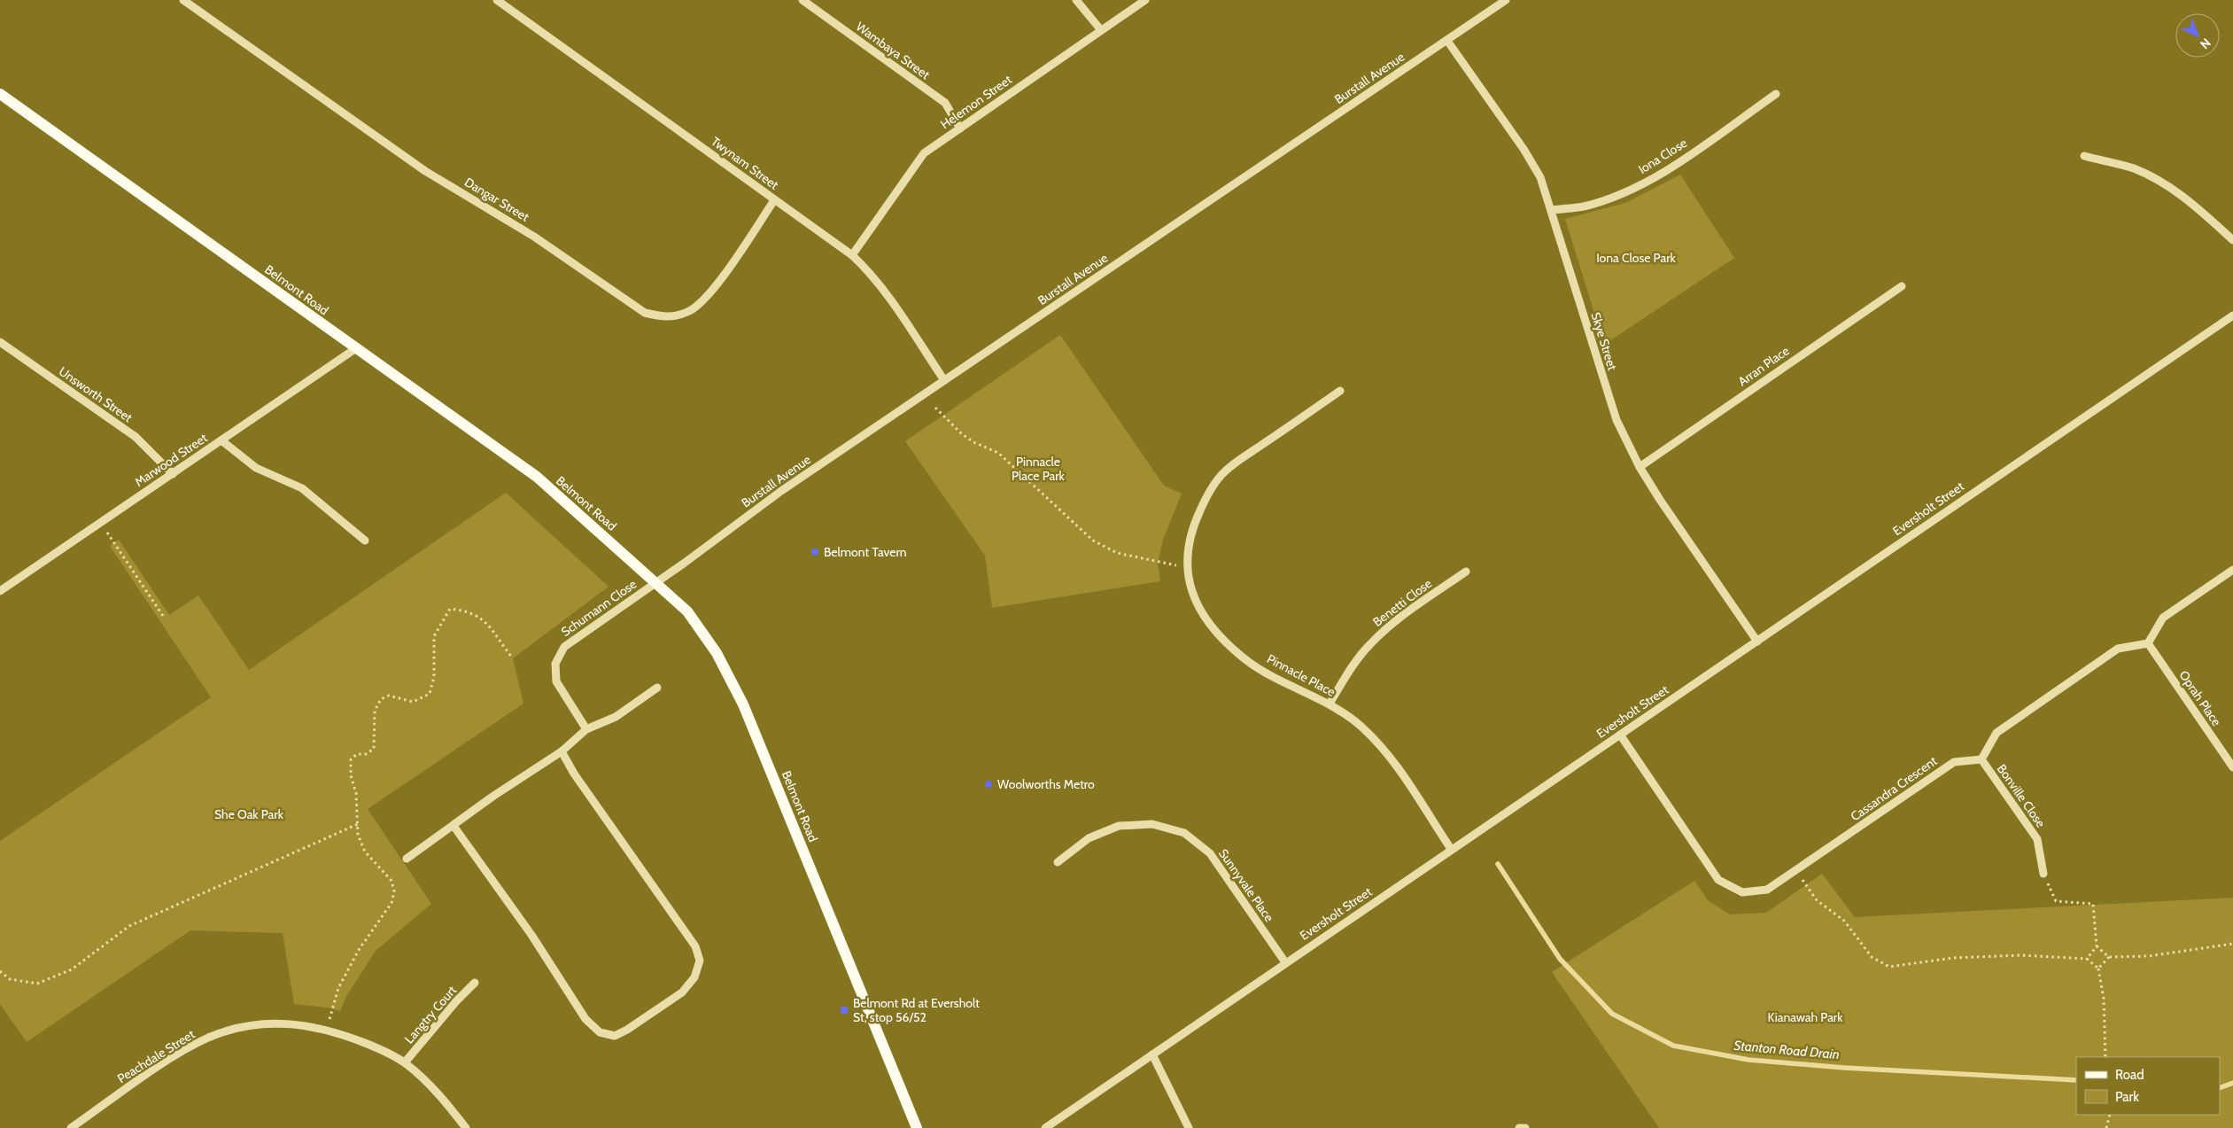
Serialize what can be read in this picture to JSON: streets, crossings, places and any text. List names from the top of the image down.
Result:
{
  "streets": {
    "main road": ["Belmont Road"],
    "street": [
      "Wambaya Street",
      "Burstall Avenue",
      "Helemon Street",
      "Iona Close",
      "Twynam Street",
      "Dangar Street",
      "Skye Street",
      "Arran Place",
      "Unsworth Street",
      "Marwood Street",
      "Eversholt Street",
      "Benetti Close",
      "Schumann Close",
      "Pinnacle Place",
      "Oprah Place",
      "Cassandra Crescent",
      "Bonville Close",
      "Sunnyvale Place",
      "Langtry Court",
      "Peachdale Street"
    ]
  },
  "crossings": [
    ["Wambaya Street", "Helemon Street"],
    ["Burstall Avenue", "Twynam Street"],
    ["Burstall Avenue", "Belmont Road"],
    ["Burstall Avenue", "Skye Street"],
    ["Burstall Avenue", "Schumann Close"],
    ["Helemon Street", "Twynam Street"],
    ["Iona Close", "Skye Street"],
    ["Twynam Street", "Dangar Street"],
    ["Belmont Road", "Marwood Street"],
    ["Belmont Road", "Schumann Close"],
    ["Skye Street", "Arran Place"],
    ["Skye Street", "Eversholt Street"],
    ["Unsworth Street", "Marwood Street"],
    ["Eversholt Street", "Pinnacle Place"],
    ["Eversholt Street", "Cassandra Crescent"],
    ["Eversholt Street", "Sunnyvale Place"],
    ["Benetti Close", "Pinnacle Place"],
    ["Cassandra Crescent", "Bonville Close"],
    ["Langtry Court", "Peachdale Street"]
  ],
  "water": ["Stanton Road Drain"],
  "parks": [
    "Iona Close Park",
    "Pinnacle Place Park",
    "She Oak Park",
    "Kianawah Park"
  ],
  "places": {
    "other": ["Belmont Tavern", "Woolworths Metro"],
    "transit": ["Belmont Rd at Eversholt St, stop 56/52"]
  },
  "legend": ["Road", "Park"],
  "north": "bottom right"
}
